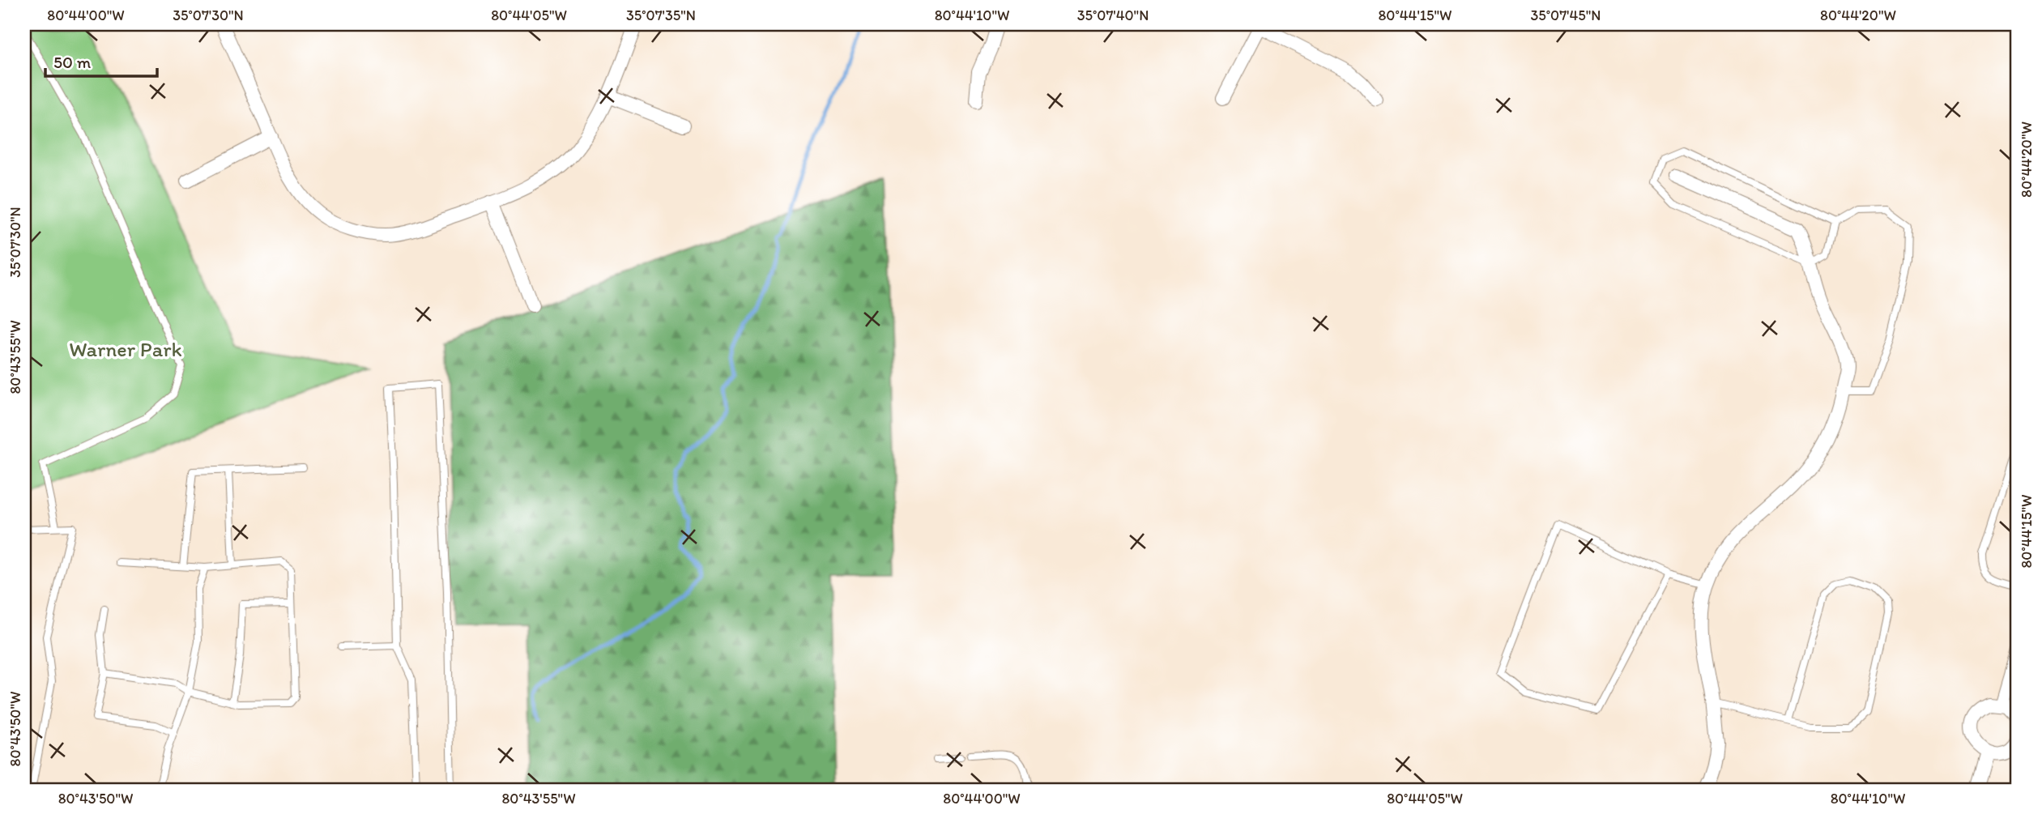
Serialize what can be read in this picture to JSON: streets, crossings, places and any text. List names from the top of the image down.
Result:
{
  "parks": ["Warner Park"],
  "scale_bar": "50 m",
  "coordinates": [
    "80°44'00\"W",
    "35°07'30\"N",
    "80°44'05\"W",
    "35°07'35\"N",
    "80°44'10\"W",
    "35°07'40\"N",
    "80°44'15\"W",
    "35°07'45\"N",
    "80°44'20\"W",
    "80°43'55\"W",
    "80°43'50\"W"
  ]
}
